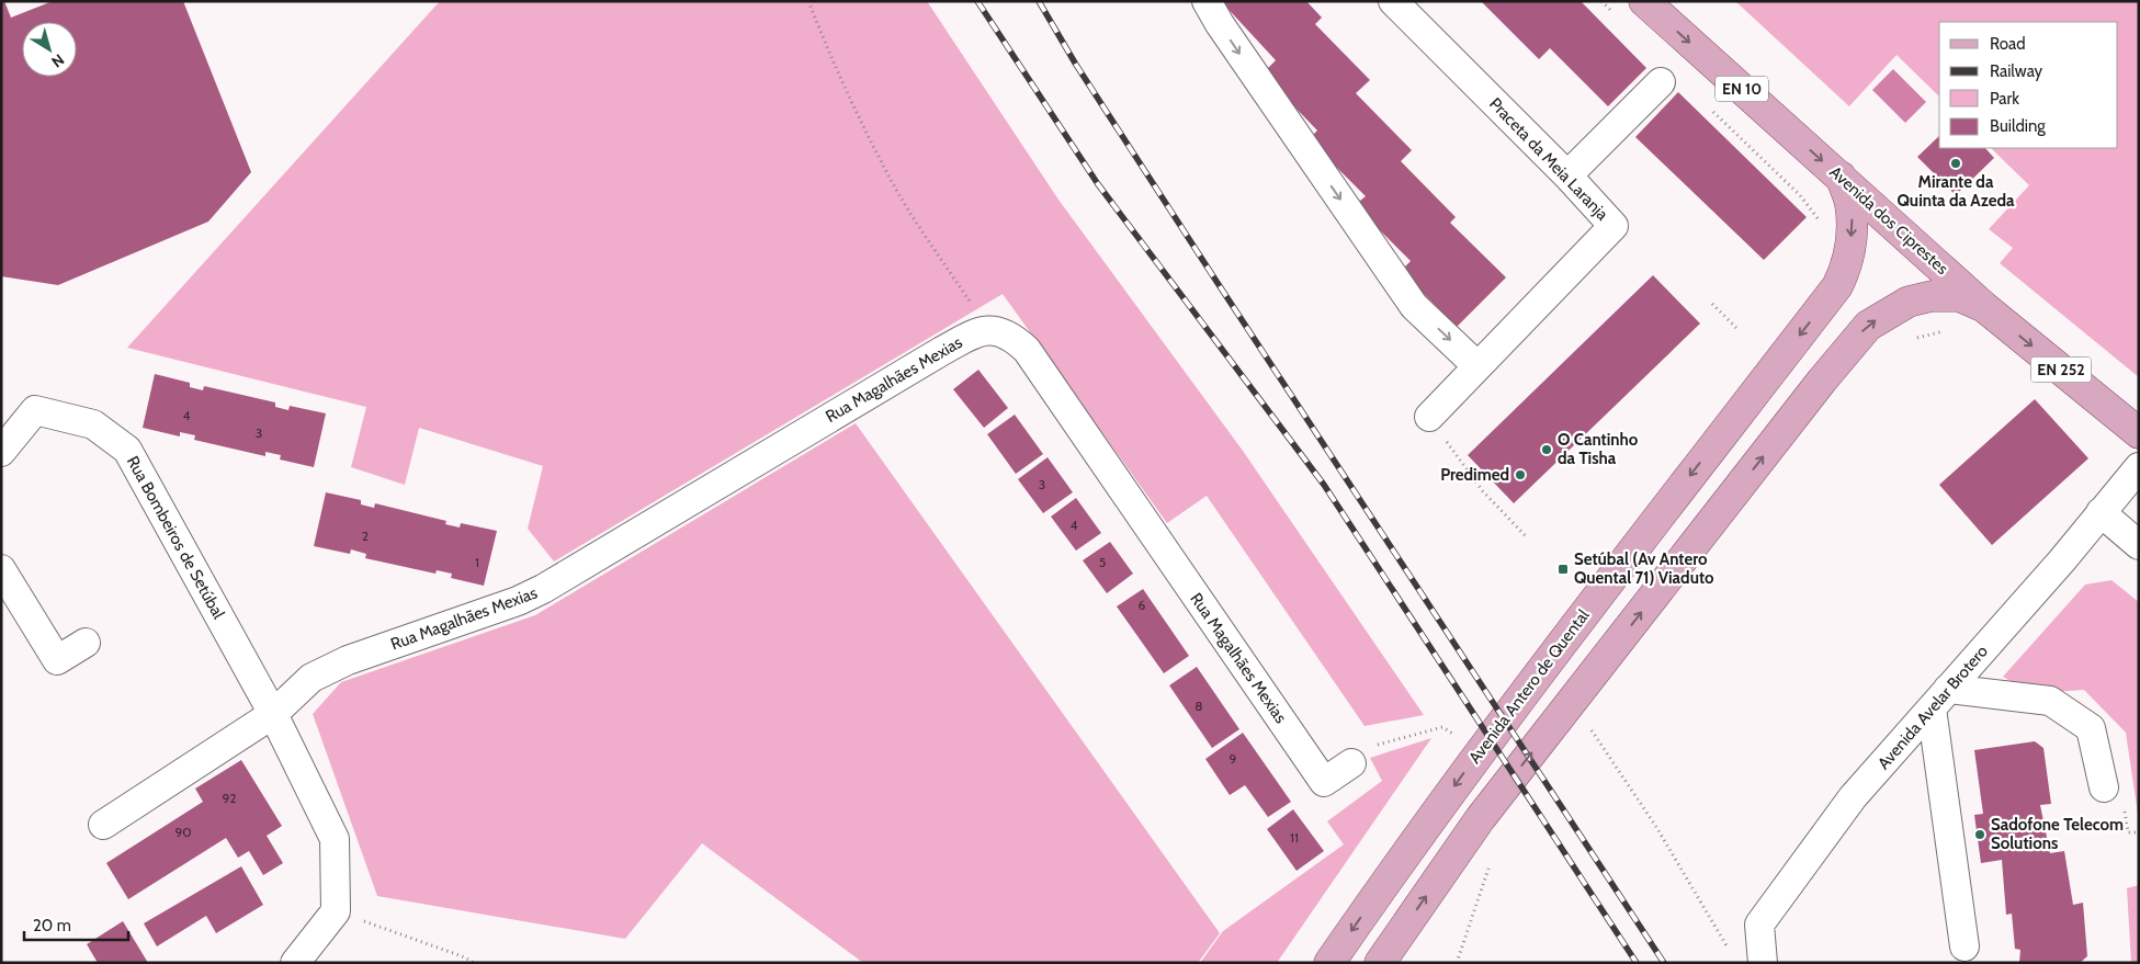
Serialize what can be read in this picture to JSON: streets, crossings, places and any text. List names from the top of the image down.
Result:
{
  "streets": {
    "main road": [
      "EN 10",
      "Avenida dos Ciprestes",
      "EN 252",
      "Avenida Antero de Quental"
    ],
    "street": [
      "Praceta da Meia Laranja",
      "Rua Magalhães Mexias",
      "Rua Bombeiros de Setúbal",
      "Avenida Avelar Brotero"
    ]
  },
  "crossings": [
    ["Avenida dos Ciprestes", "Avenida Antero de Quental"],
    ["Rua Magalhães Mexias", "Rua Bombeiros de Setúbal"]
  ],
  "one_way": ["Avenida dos Ciprestes"],
  "places": {
    "other": [
      "Mirante da Quinta da Azeda",
      "O Cantinho da Tisha",
      "Predimed",
      "Sadofone Telecom Solutions"
    ],
    "transit": ["Setúbal (Av Antero Quental 71) Viaduto"]
  },
  "house_numbers": [
    "4",
    "3",
    "3",
    "4",
    "2",
    "1",
    "5",
    "6",
    "8",
    "9",
    "92",
    "90",
    "11"
  ],
  "legend": [
    "Road",
    "Railway",
    "Park",
    "Building"
  ],
  "scale_bar": "20 m",
  "north": "bottom right"
}
